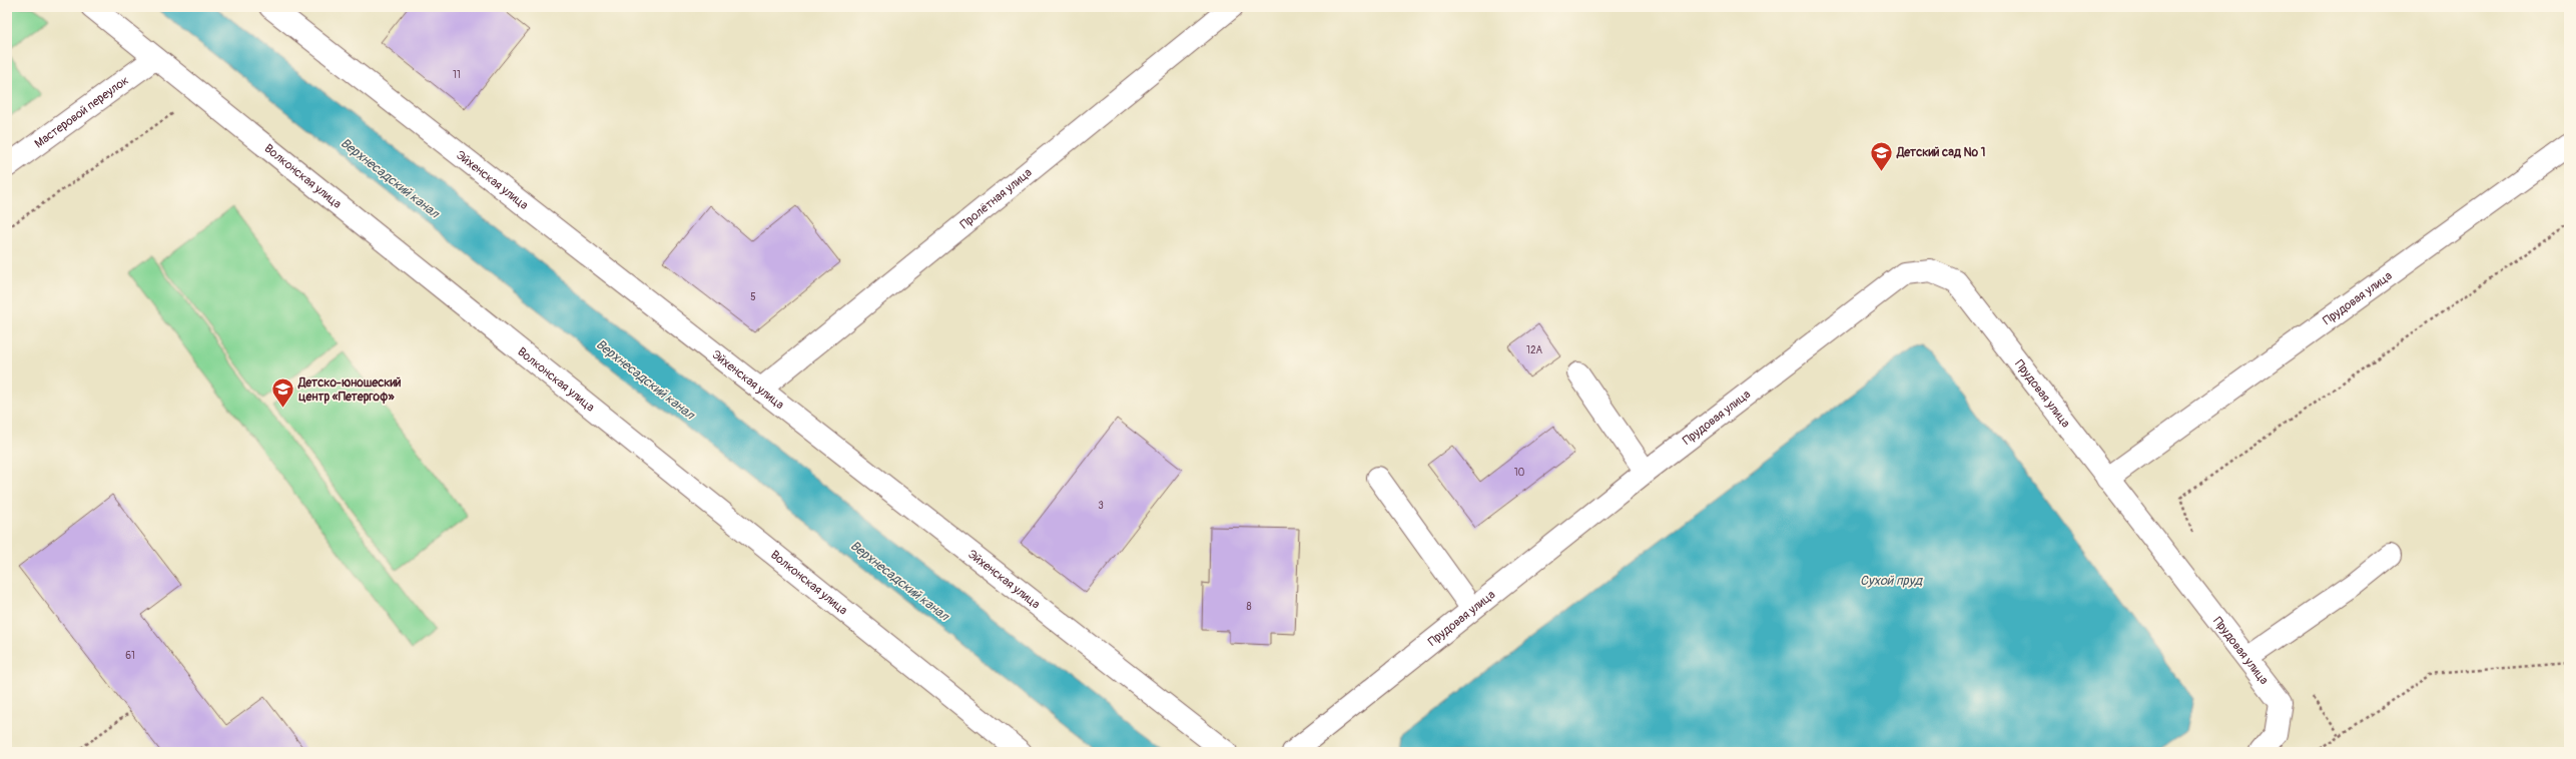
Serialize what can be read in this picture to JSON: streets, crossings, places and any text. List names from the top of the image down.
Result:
{
  "streets": {
    "street": [
      "Мастеровой переулок",
      "Волконская улица",
      "Эйхенская улица",
      "Пролётная улица",
      "Прудовая улица"
    ]
  },
  "crossings": [
    ["Мастеровой переулок", "Волконская улица"],
    ["Эйхенская улица", "Пролётная улица"]
  ],
  "water": ["Верхнесадский канал", "Сухой пруд"],
  "places": {
    "school or university": ["Детский сад № 1", "Детско-юношеский центр «Петергоф»"]
  },
  "house_numbers": [
    "11",
    "5",
    "12А",
    "10",
    "3",
    "8",
    "61"
  ]
}
